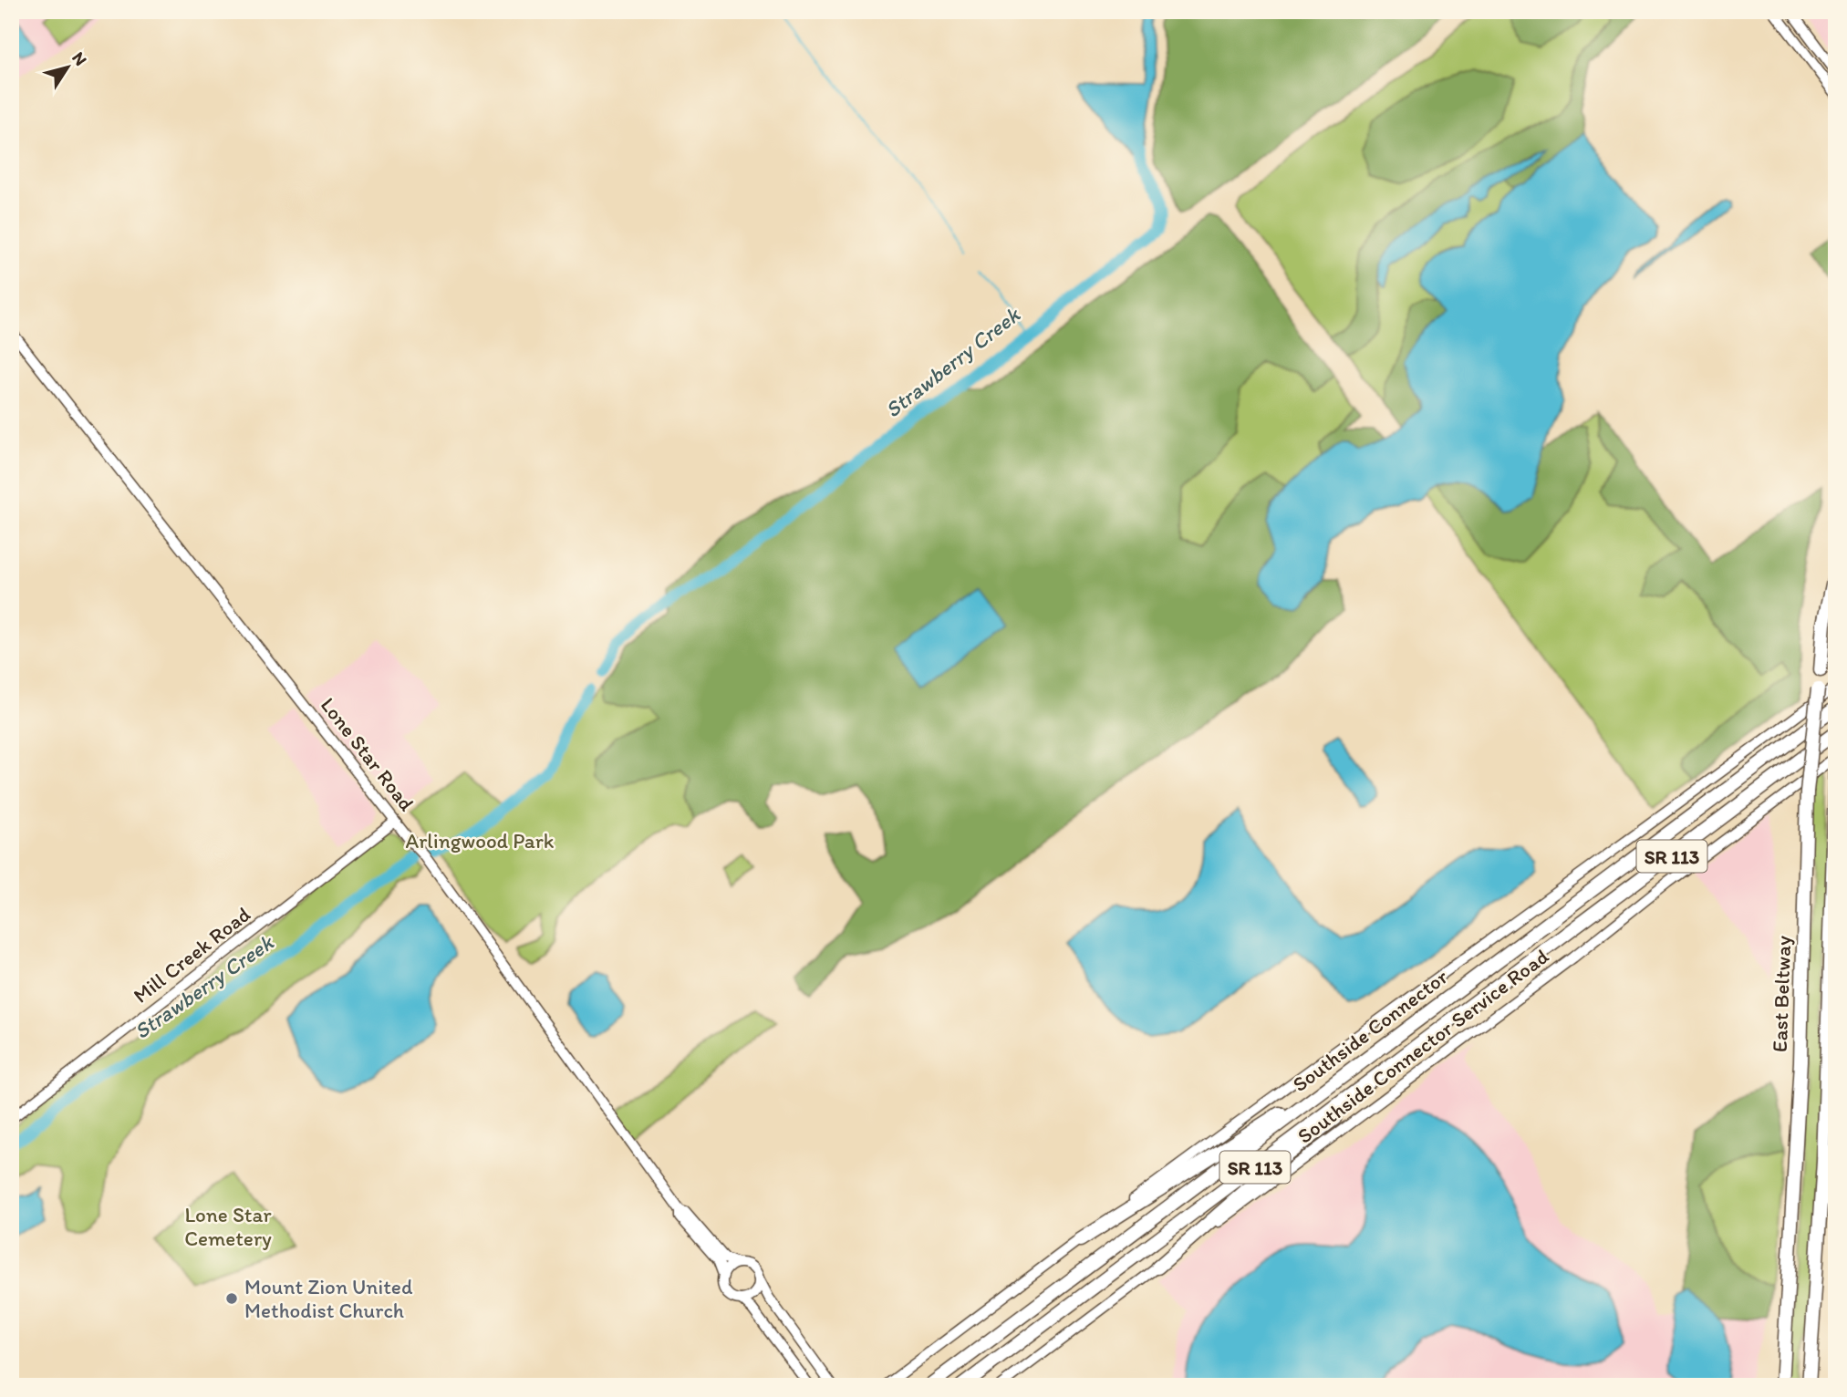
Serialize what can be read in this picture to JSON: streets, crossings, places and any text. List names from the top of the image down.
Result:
{
  "streets": {
    "highway": ["SR 113", "East Beltway", "Southside Connector"],
    "street": ["Lone Star Road", "Mill Creek Road", "Southside Connector Service Road"]
  },
  "crossings": [
    ["Lone Star Road", "Mill Creek Road"]
  ],
  "water": ["Strawberry Creek"],
  "parks": ["Arlingwood Park", "Lone Star Cemetery"],
  "places": ["Mount Zion United Methodist Church"],
  "north": "top right"
}
